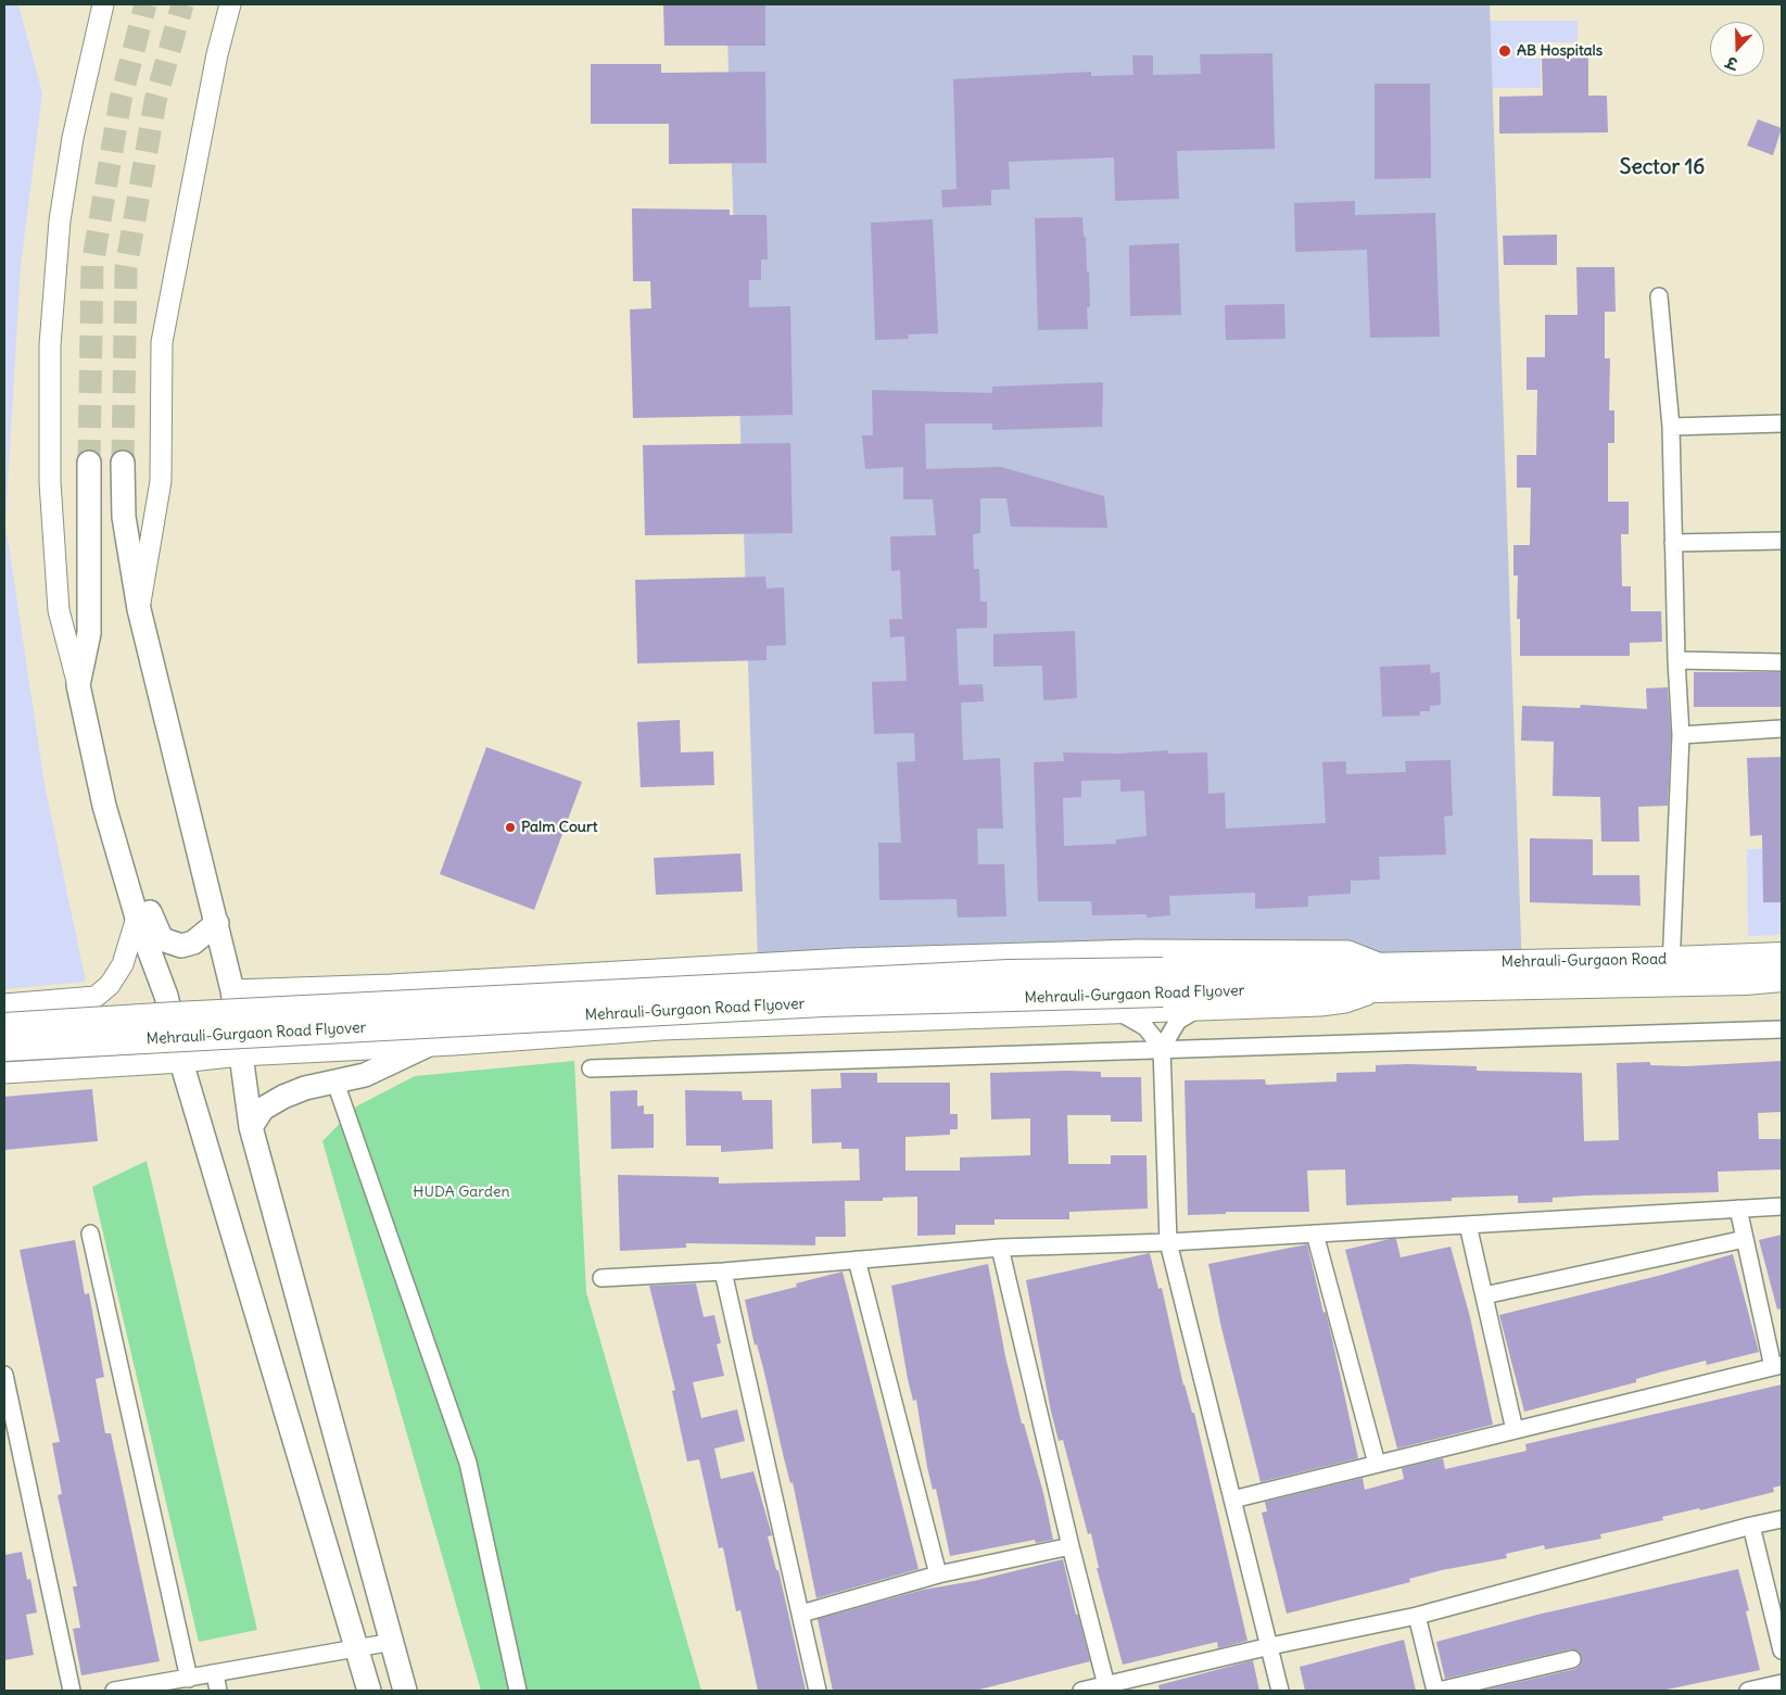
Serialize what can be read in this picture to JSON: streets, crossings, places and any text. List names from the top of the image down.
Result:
{
  "streets": {
    "main road": ["Mehrauli-Gurgaon Road", "Mehrauli-Gurgaon Road Flyover"]
  },
  "crossings": [
    ["Mehrauli-Gurgaon Road", "Mehrauli-Gurgaon Road Flyover"]
  ],
  "districts": ["Sector 16"],
  "parks": ["HUDA Garden"],
  "places": ["AB Hospitals", "Palm Court"],
  "north": "bottom"
}
